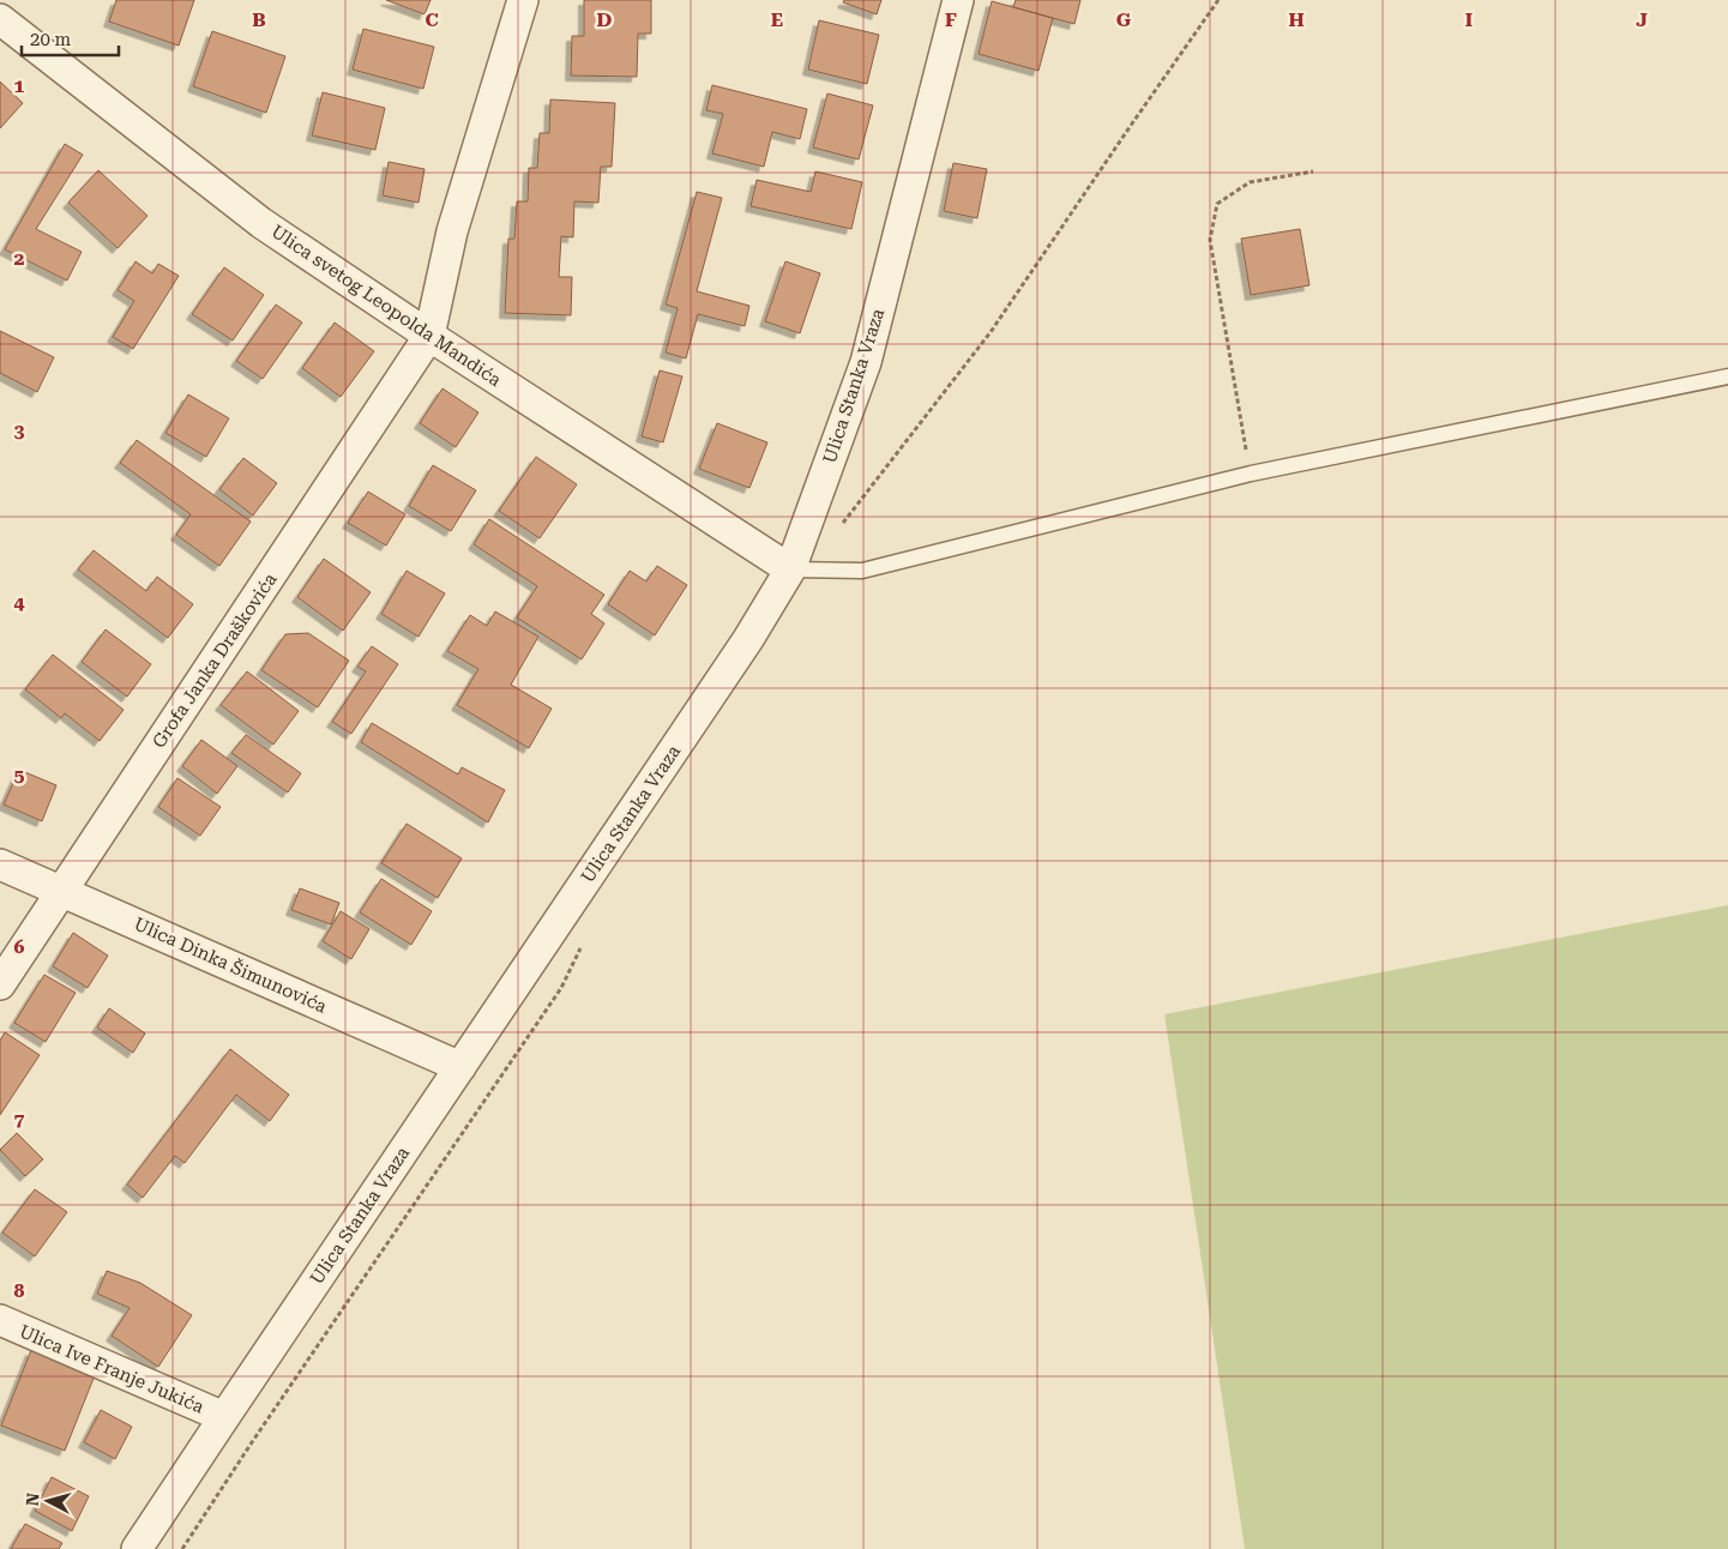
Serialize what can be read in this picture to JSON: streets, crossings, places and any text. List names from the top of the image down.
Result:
{
  "streets": {
    "street": [
      "Ulica svetog Leopolda Mandića",
      "Ulica Stanka Vraza",
      "Grofa Janka Draškovića",
      "Ulica Dinka Šimunovića",
      "Ulica Ive Franje Jukića"
    ]
  },
  "crossings": [
    ["Ulica svetog Leopolda Mandića", "Ulica Stanka Vraza"],
    ["Ulica svetog Leopolda Mandića", "Grofa Janka Draškovića"],
    ["Ulica Stanka Vraza", "Ulica Dinka Šimunovića"],
    ["Ulica Stanka Vraza", "Ulica Ive Franje Jukića"],
    ["Grofa Janka Draškovića", "Ulica Dinka Šimunovića"]
  ],
  "scale_bar": "20 m",
  "north": "left",
  "grid": {
    "columns": [
      "B",
      "C",
      "D",
      "E",
      "F",
      "G",
      "H",
      "I",
      "J"
    ],
    "rows": [
      "1",
      "2",
      "3",
      "4",
      "5",
      "6",
      "7",
      "8"
    ]
  }
}
